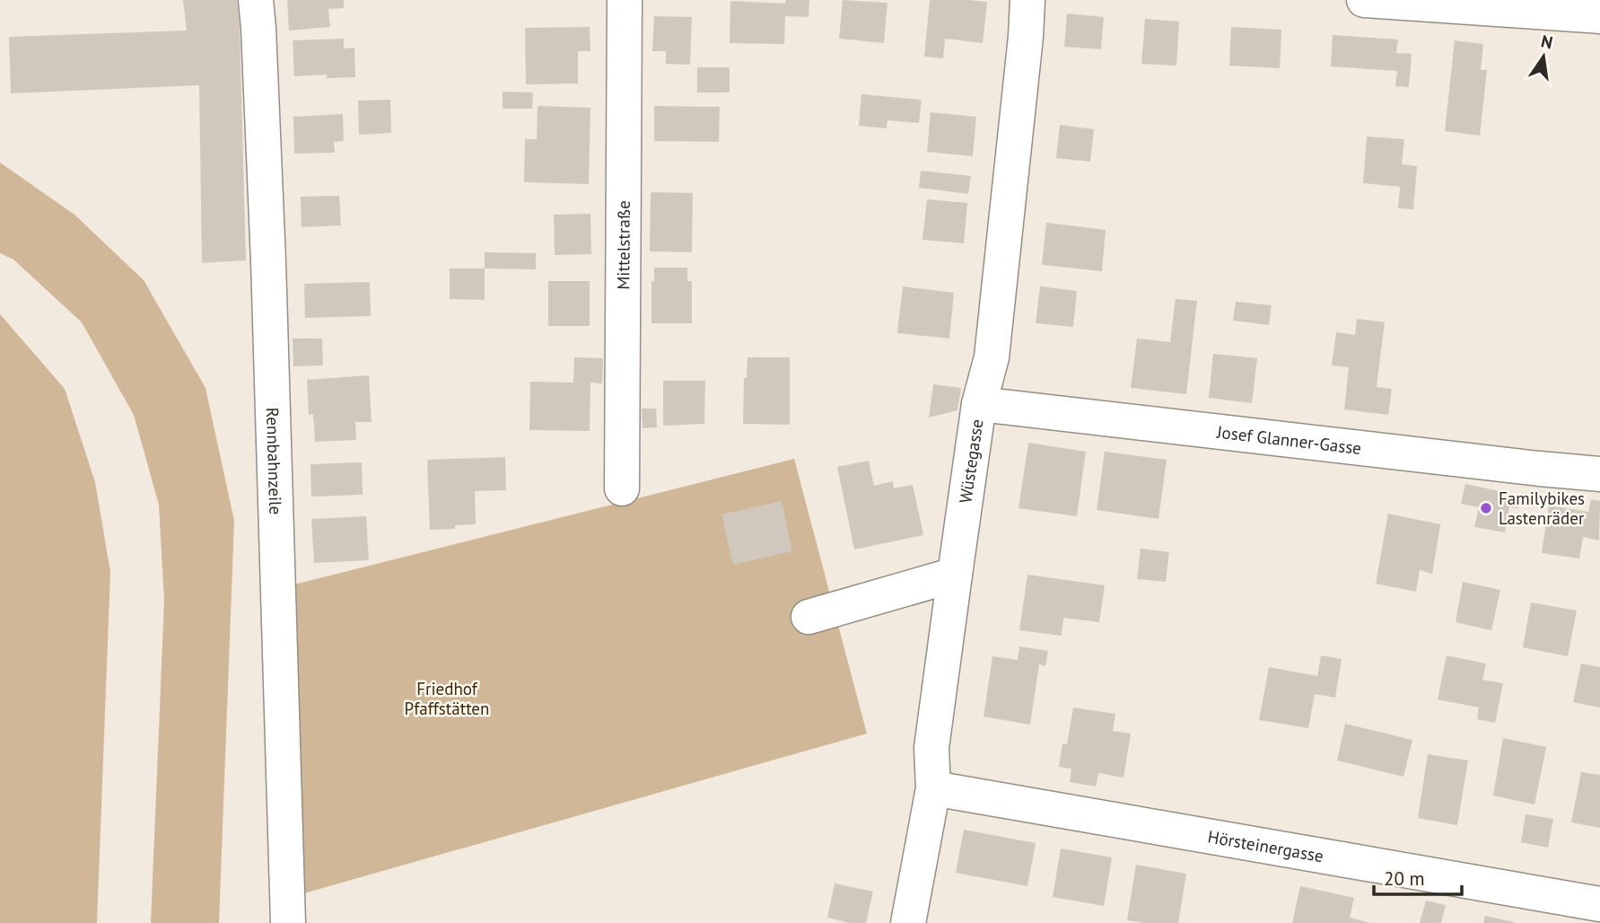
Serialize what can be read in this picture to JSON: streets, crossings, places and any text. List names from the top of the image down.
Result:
{
  "streets": {
    "street": [
      "Mittelstraße",
      "Josef Glanner-Gasse",
      "Rennbahnzeile",
      "Wüstegasse",
      "Hörsteinergasse"
    ]
  },
  "crossings": [
    ["Josef Glanner-Gasse", "Wüstegasse"],
    ["Wüstegasse", "Hörsteinergasse"]
  ],
  "parks": ["Friedhof Pfaffstätten"],
  "places": ["Familybikes Lastenräder"],
  "scale_bar": "20 m",
  "north": "top"
}
